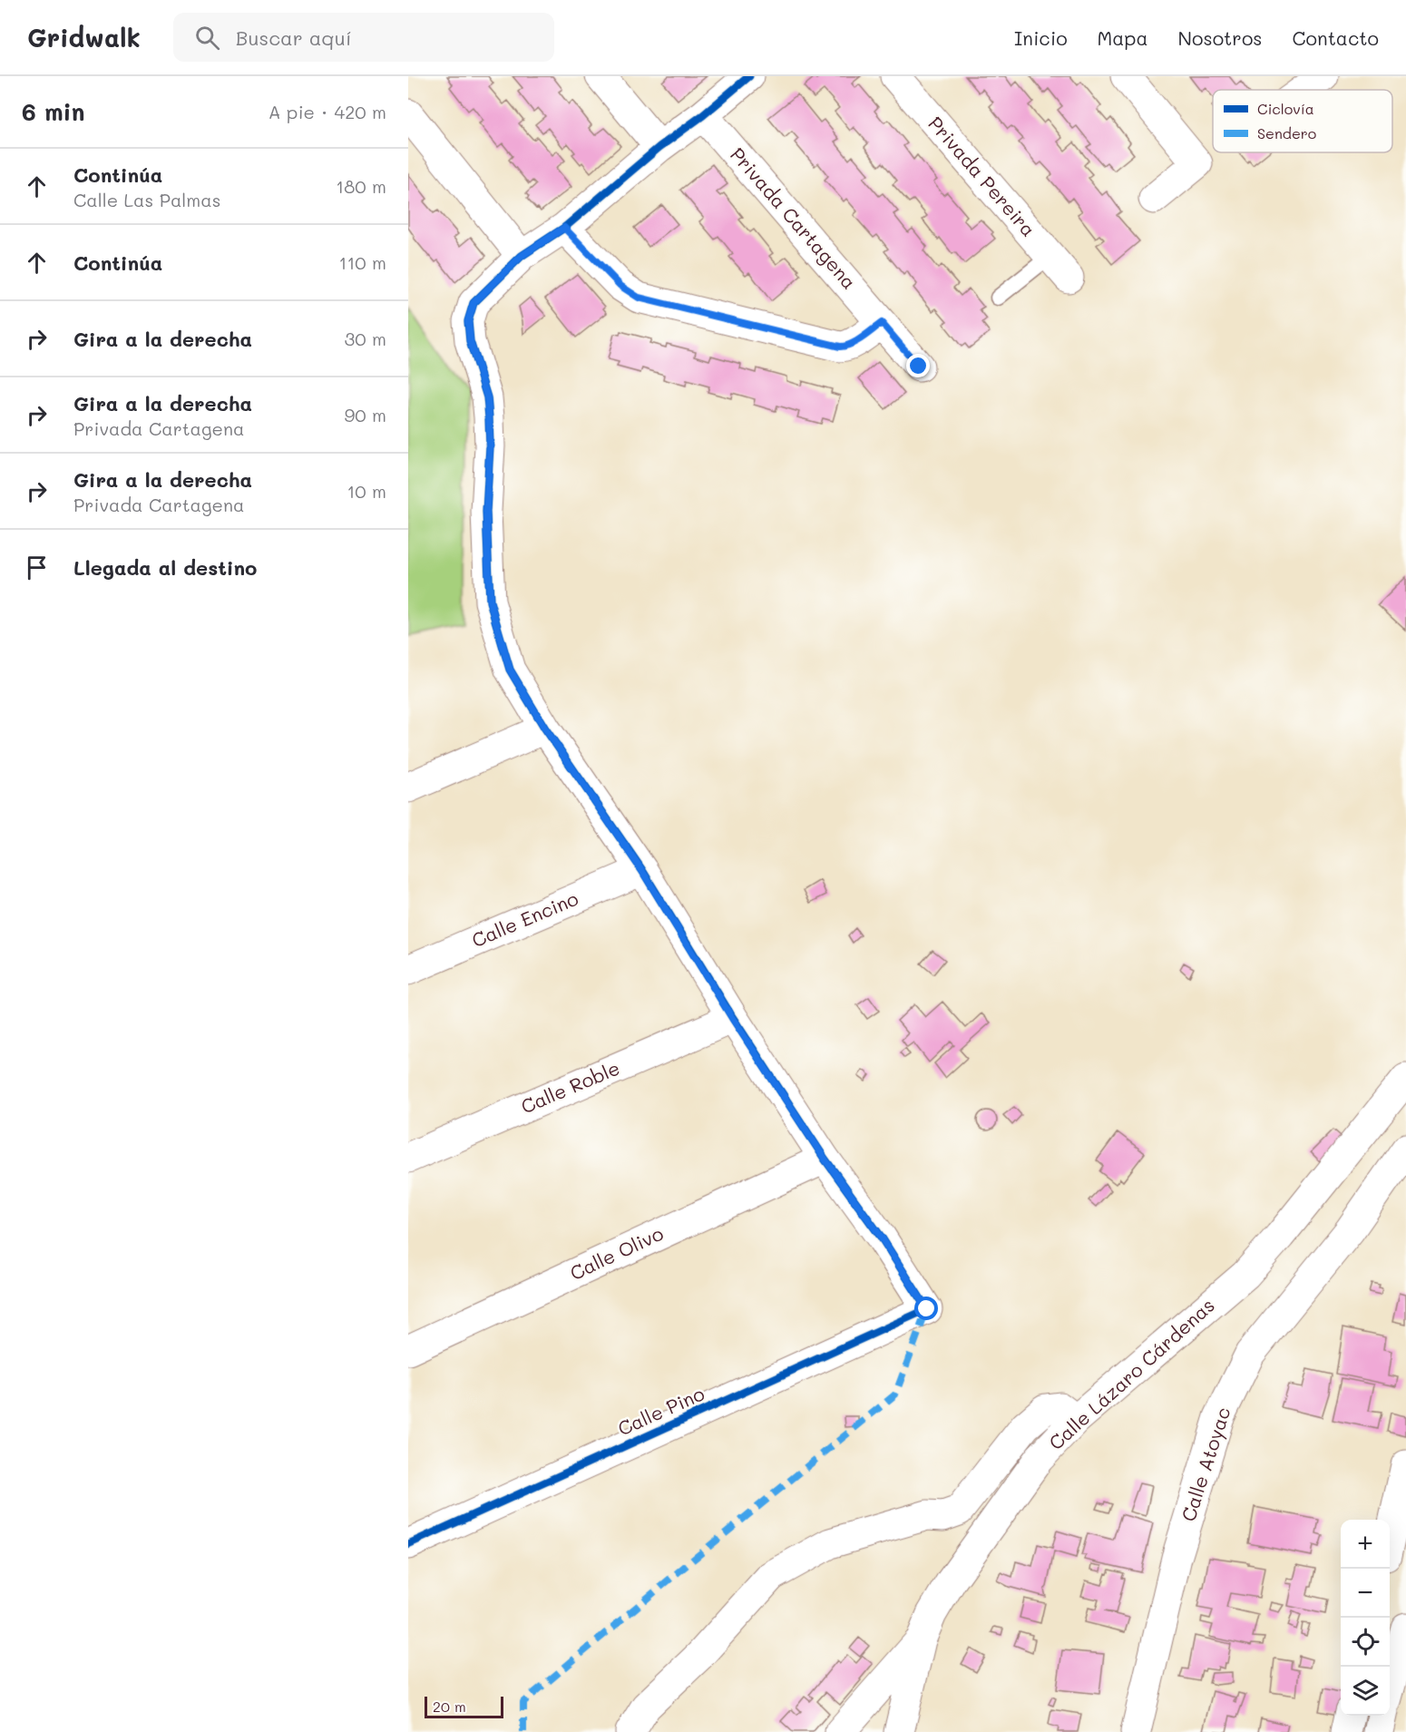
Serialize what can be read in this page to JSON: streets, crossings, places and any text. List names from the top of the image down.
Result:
{
  "streets": {
    "street": [
      "Privada Pereira",
      "Privada Cartagena",
      "Calle Encino",
      "Calle Roble",
      "Calle Olivo",
      "Calle Lázaro Cárdenas",
      "Calle Pino",
      "Calle Atoyac"
    ]
  },
  "crossings": [
    ["Calle Olivo", "Calle Pino"]
  ],
  "legend": ["Ciclovía", "Sendero"],
  "scale_bar": "20 m",
  "page": {
    "header": "Gridwalk",
    "search": "Buscar aquí",
    "nav": [
      "Inicio",
      "Mapa",
      "Nosotros",
      "Contacto"
    ],
    "heading": ["6 min", "A pie · 420 m"],
    "list": [
      ["Continúa", "Calle Las Palmas", "180 m"],
      ["Continúa", "110 m"],
      ["Gira a la derecha", "30 m"],
      ["Gira a la derecha", "Privada Cartagena", "90 m"],
      ["Gira a la derecha", "Privada Cartagena", "10 m"],
      "Llegada al destino"
    ],
    "map_buttons": ["+", "−"],
    "scale": "20 m"
  }
}
